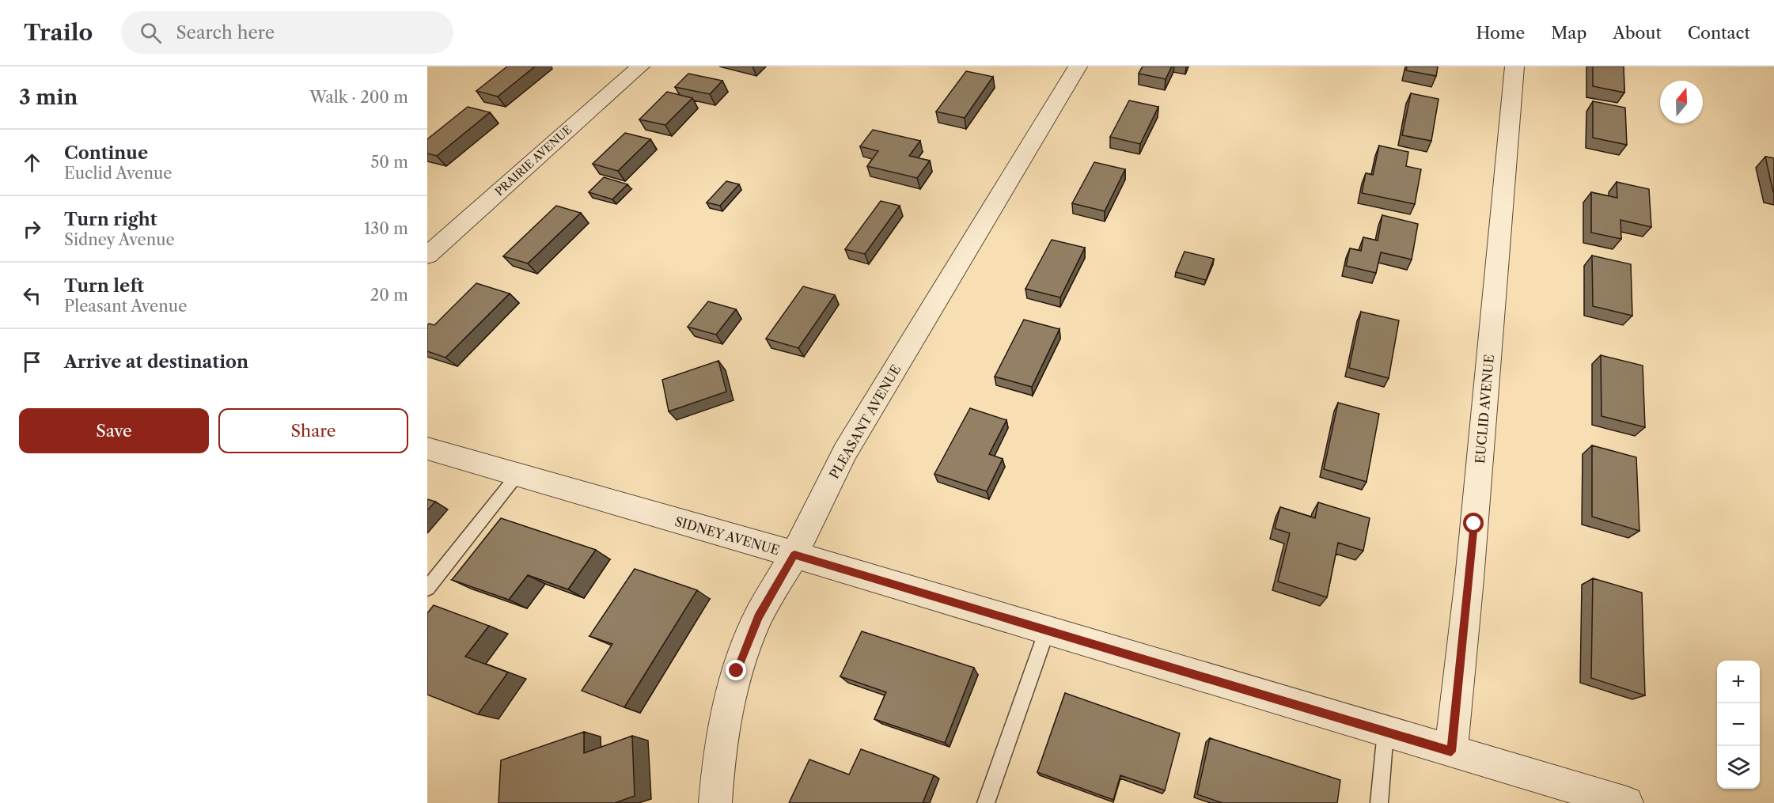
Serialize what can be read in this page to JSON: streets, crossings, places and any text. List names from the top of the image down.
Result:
{
  "streets": {
    "street": [
      "PRAIRIE AVENUE",
      "EUCLID AVENUE",
      "PLEASANT AVENUE",
      "SIDNEY AVENUE"
    ]
  },
  "crossings": [
    ["EUCLID AVENUE", "SIDNEY AVENUE"],
    ["PLEASANT AVENUE", "SIDNEY AVENUE"]
  ],
  "north": "top",
  "page": {
    "header": "Trailo",
    "search": "Search here",
    "nav": [
      "Home",
      "Map",
      "About",
      "Contact"
    ],
    "heading": ["3 min", "Walk · 200 m"],
    "list": [
      ["Continue", "Euclid Avenue", "50 m"],
      ["Turn right", "Sidney Avenue", "130 m"],
      ["Turn left", "Pleasant Avenue", "20 m"],
      "Arrive at destination"
    ],
    "buttons": ["Save", "Share"],
    "map_buttons": ["+", "−"]
  }
}
